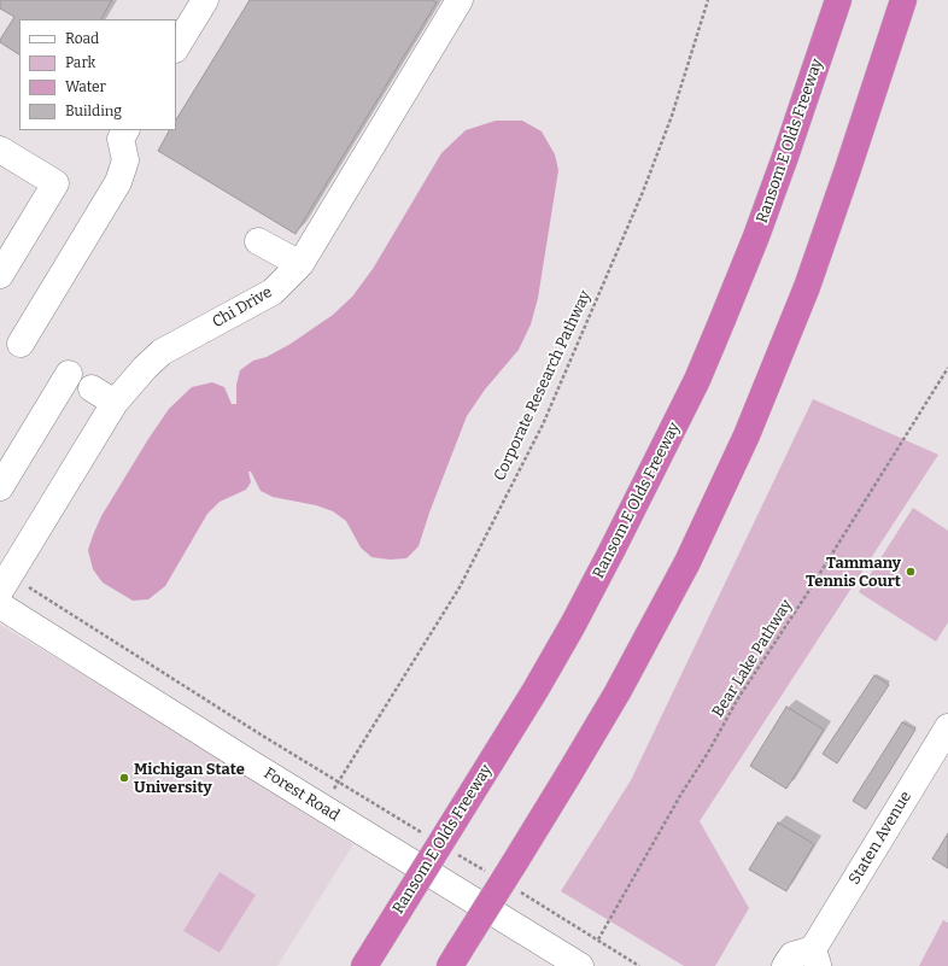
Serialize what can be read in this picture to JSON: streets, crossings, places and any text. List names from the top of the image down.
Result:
{
  "streets": {
    "highway": ["Ransom E Olds Freeway"],
    "street": ["Chi Drive", "Forest Road", "Staten Avenue"],
    "path": ["Corporate Research Pathway", "Bear Lake Pathway"]
  },
  "crossings": [
    ["Corporate Research Pathway", "Forest Road"]
  ],
  "places": ["Tammany Tennis Court", "Michigan State University"],
  "legend": [
    "Road",
    "Park",
    "Water",
    "Building"
  ]
}
